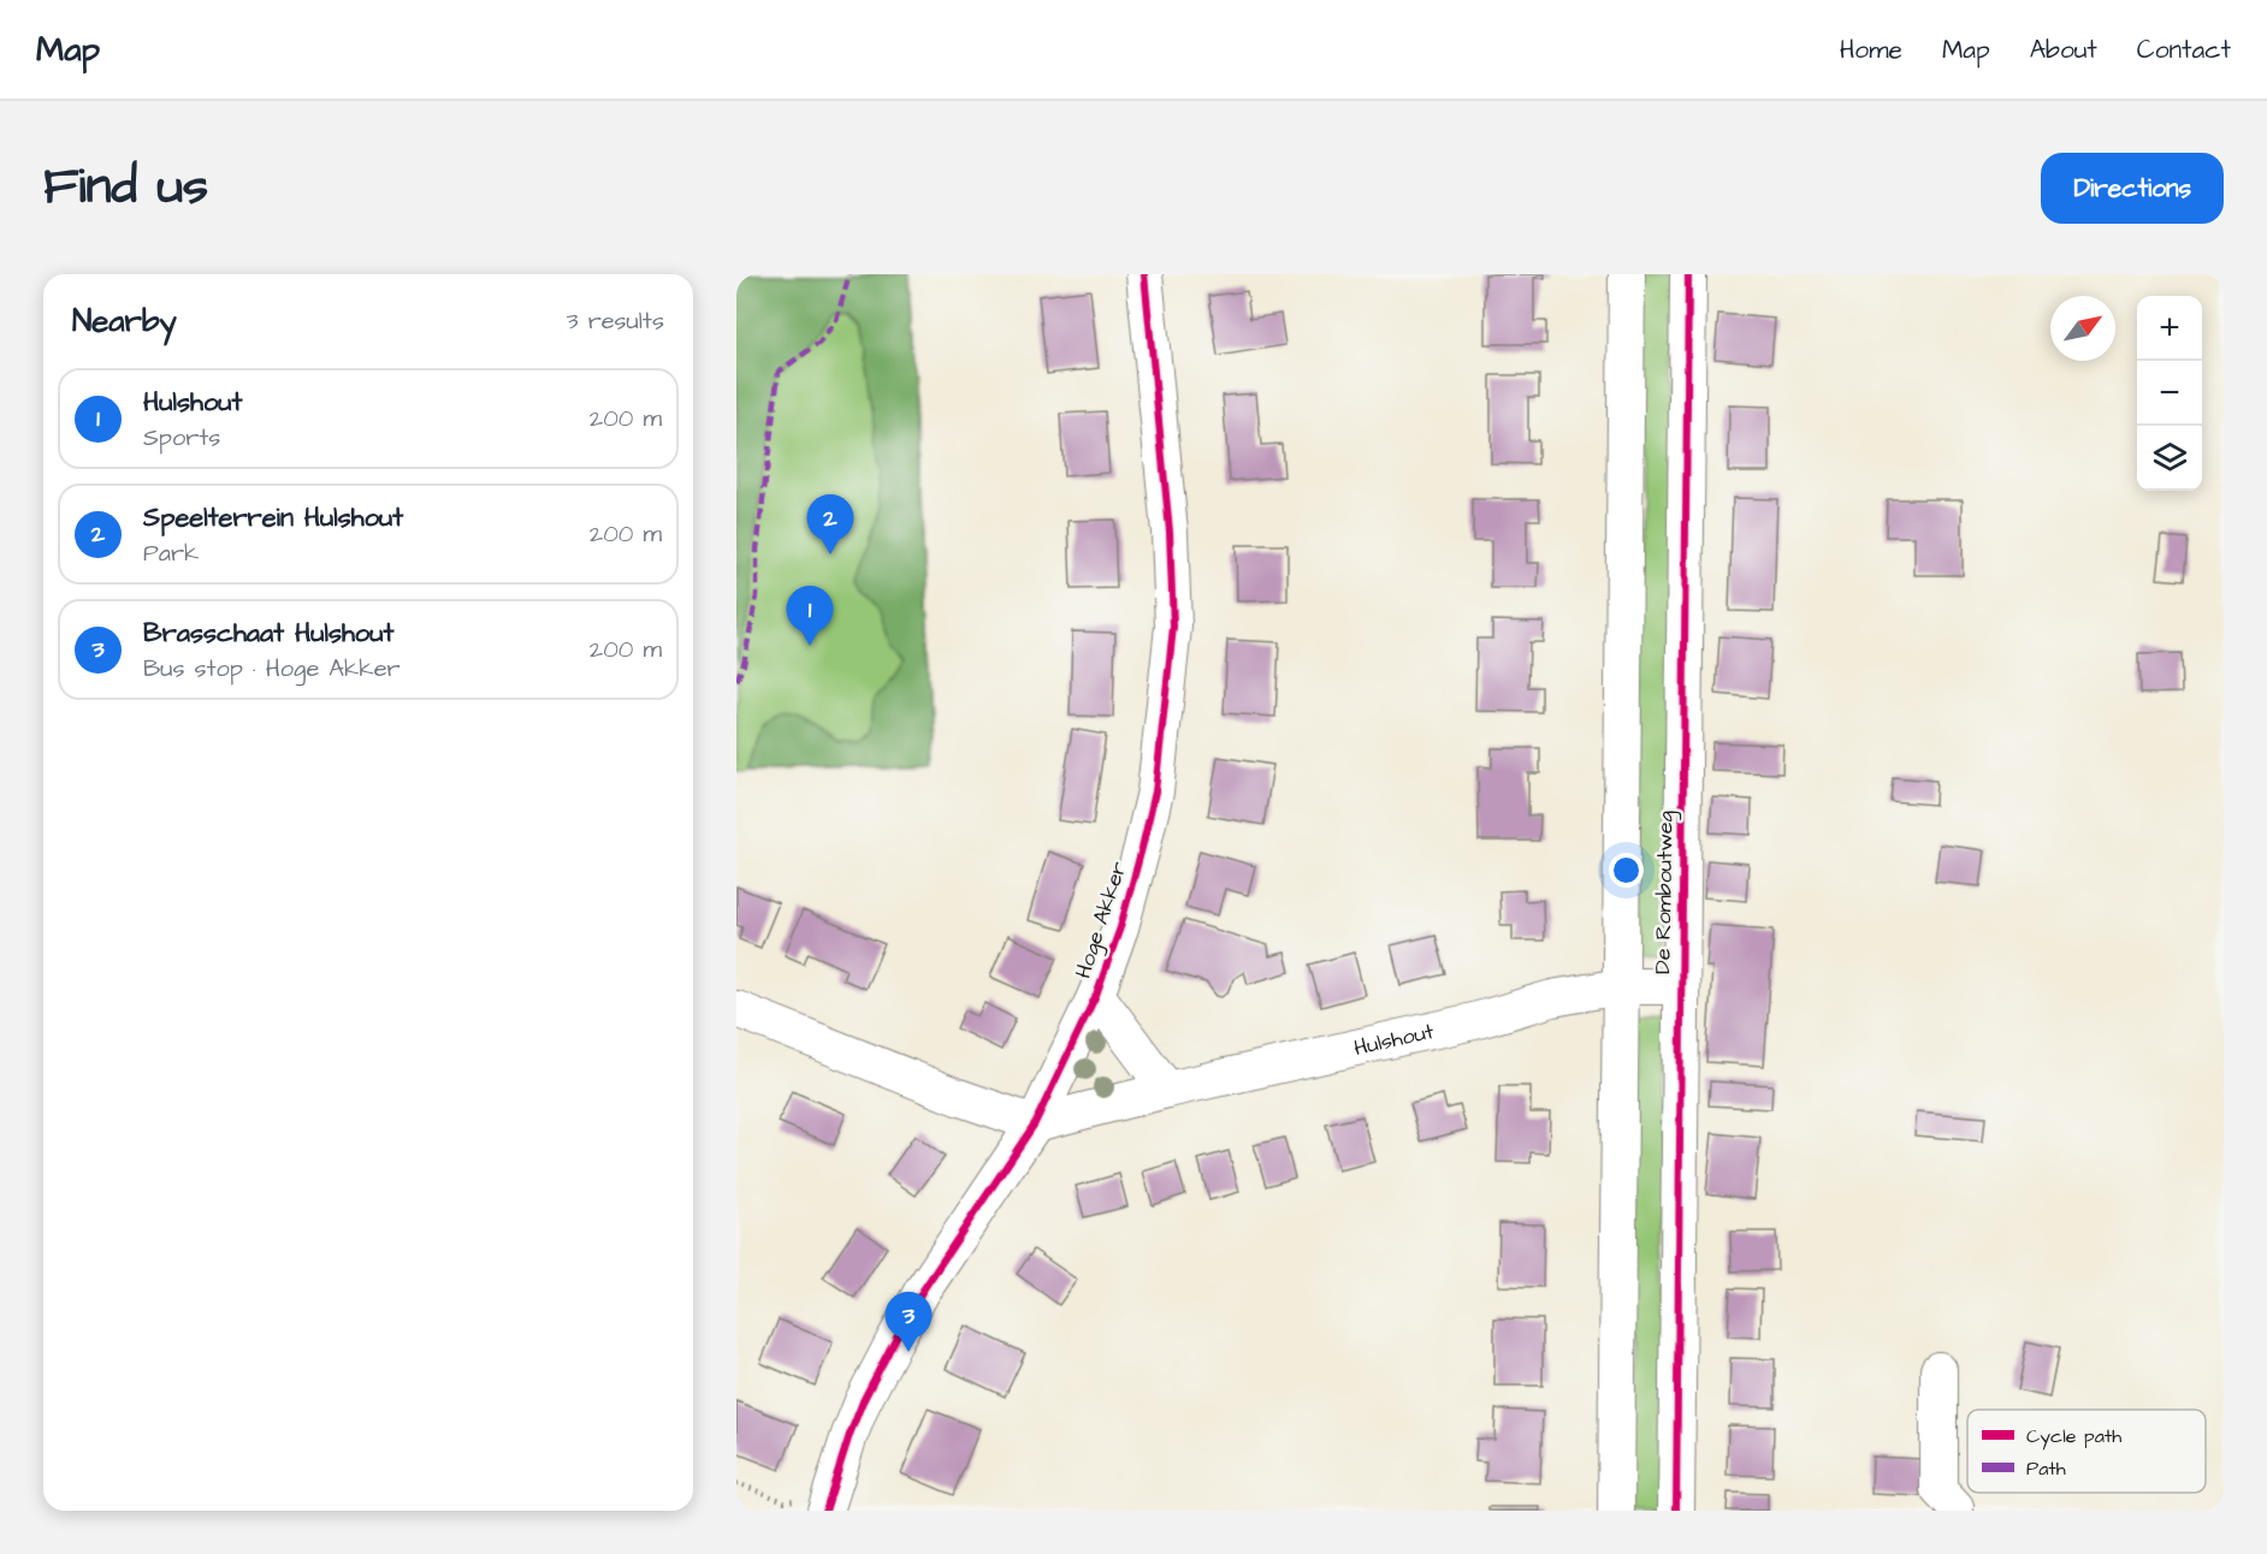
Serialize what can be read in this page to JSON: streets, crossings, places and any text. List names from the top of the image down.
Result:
{
  "streets": {
    "street": ["De Romboutweg", "Hoge Akker", "Hulshout"]
  },
  "crossings": [
    ["De Romboutweg", "Hulshout"],
    ["Hoge Akker", "Hulshout"]
  ],
  "legend": ["Cycle path", "Path"],
  "north": "top right",
  "page": {
    "header": "Map",
    "nav": [
      "Home",
      "Map",
      "About",
      "Contact"
    ],
    "title": "Find us",
    "buttons": "Directions",
    "heading": ["Nearby", "3 results"],
    "map_buttons": ["+", "−"],
    "list": [
      {
        "mark": "1",
        "name": "Hulshout",
        "note": "Sports",
        "value": "200 m"
      },
      {
        "mark": "2",
        "name": "Speelterrein Hulshout",
        "note": "Park",
        "value": "200 m"
      },
      {
        "mark": "3",
        "name": "Brasschaat Hulshout",
        "note": "Bus stop · Hoge Akker",
        "value": "200 m"
      }
    ],
    "pins": ["2", "1", "3"]
  }
}
